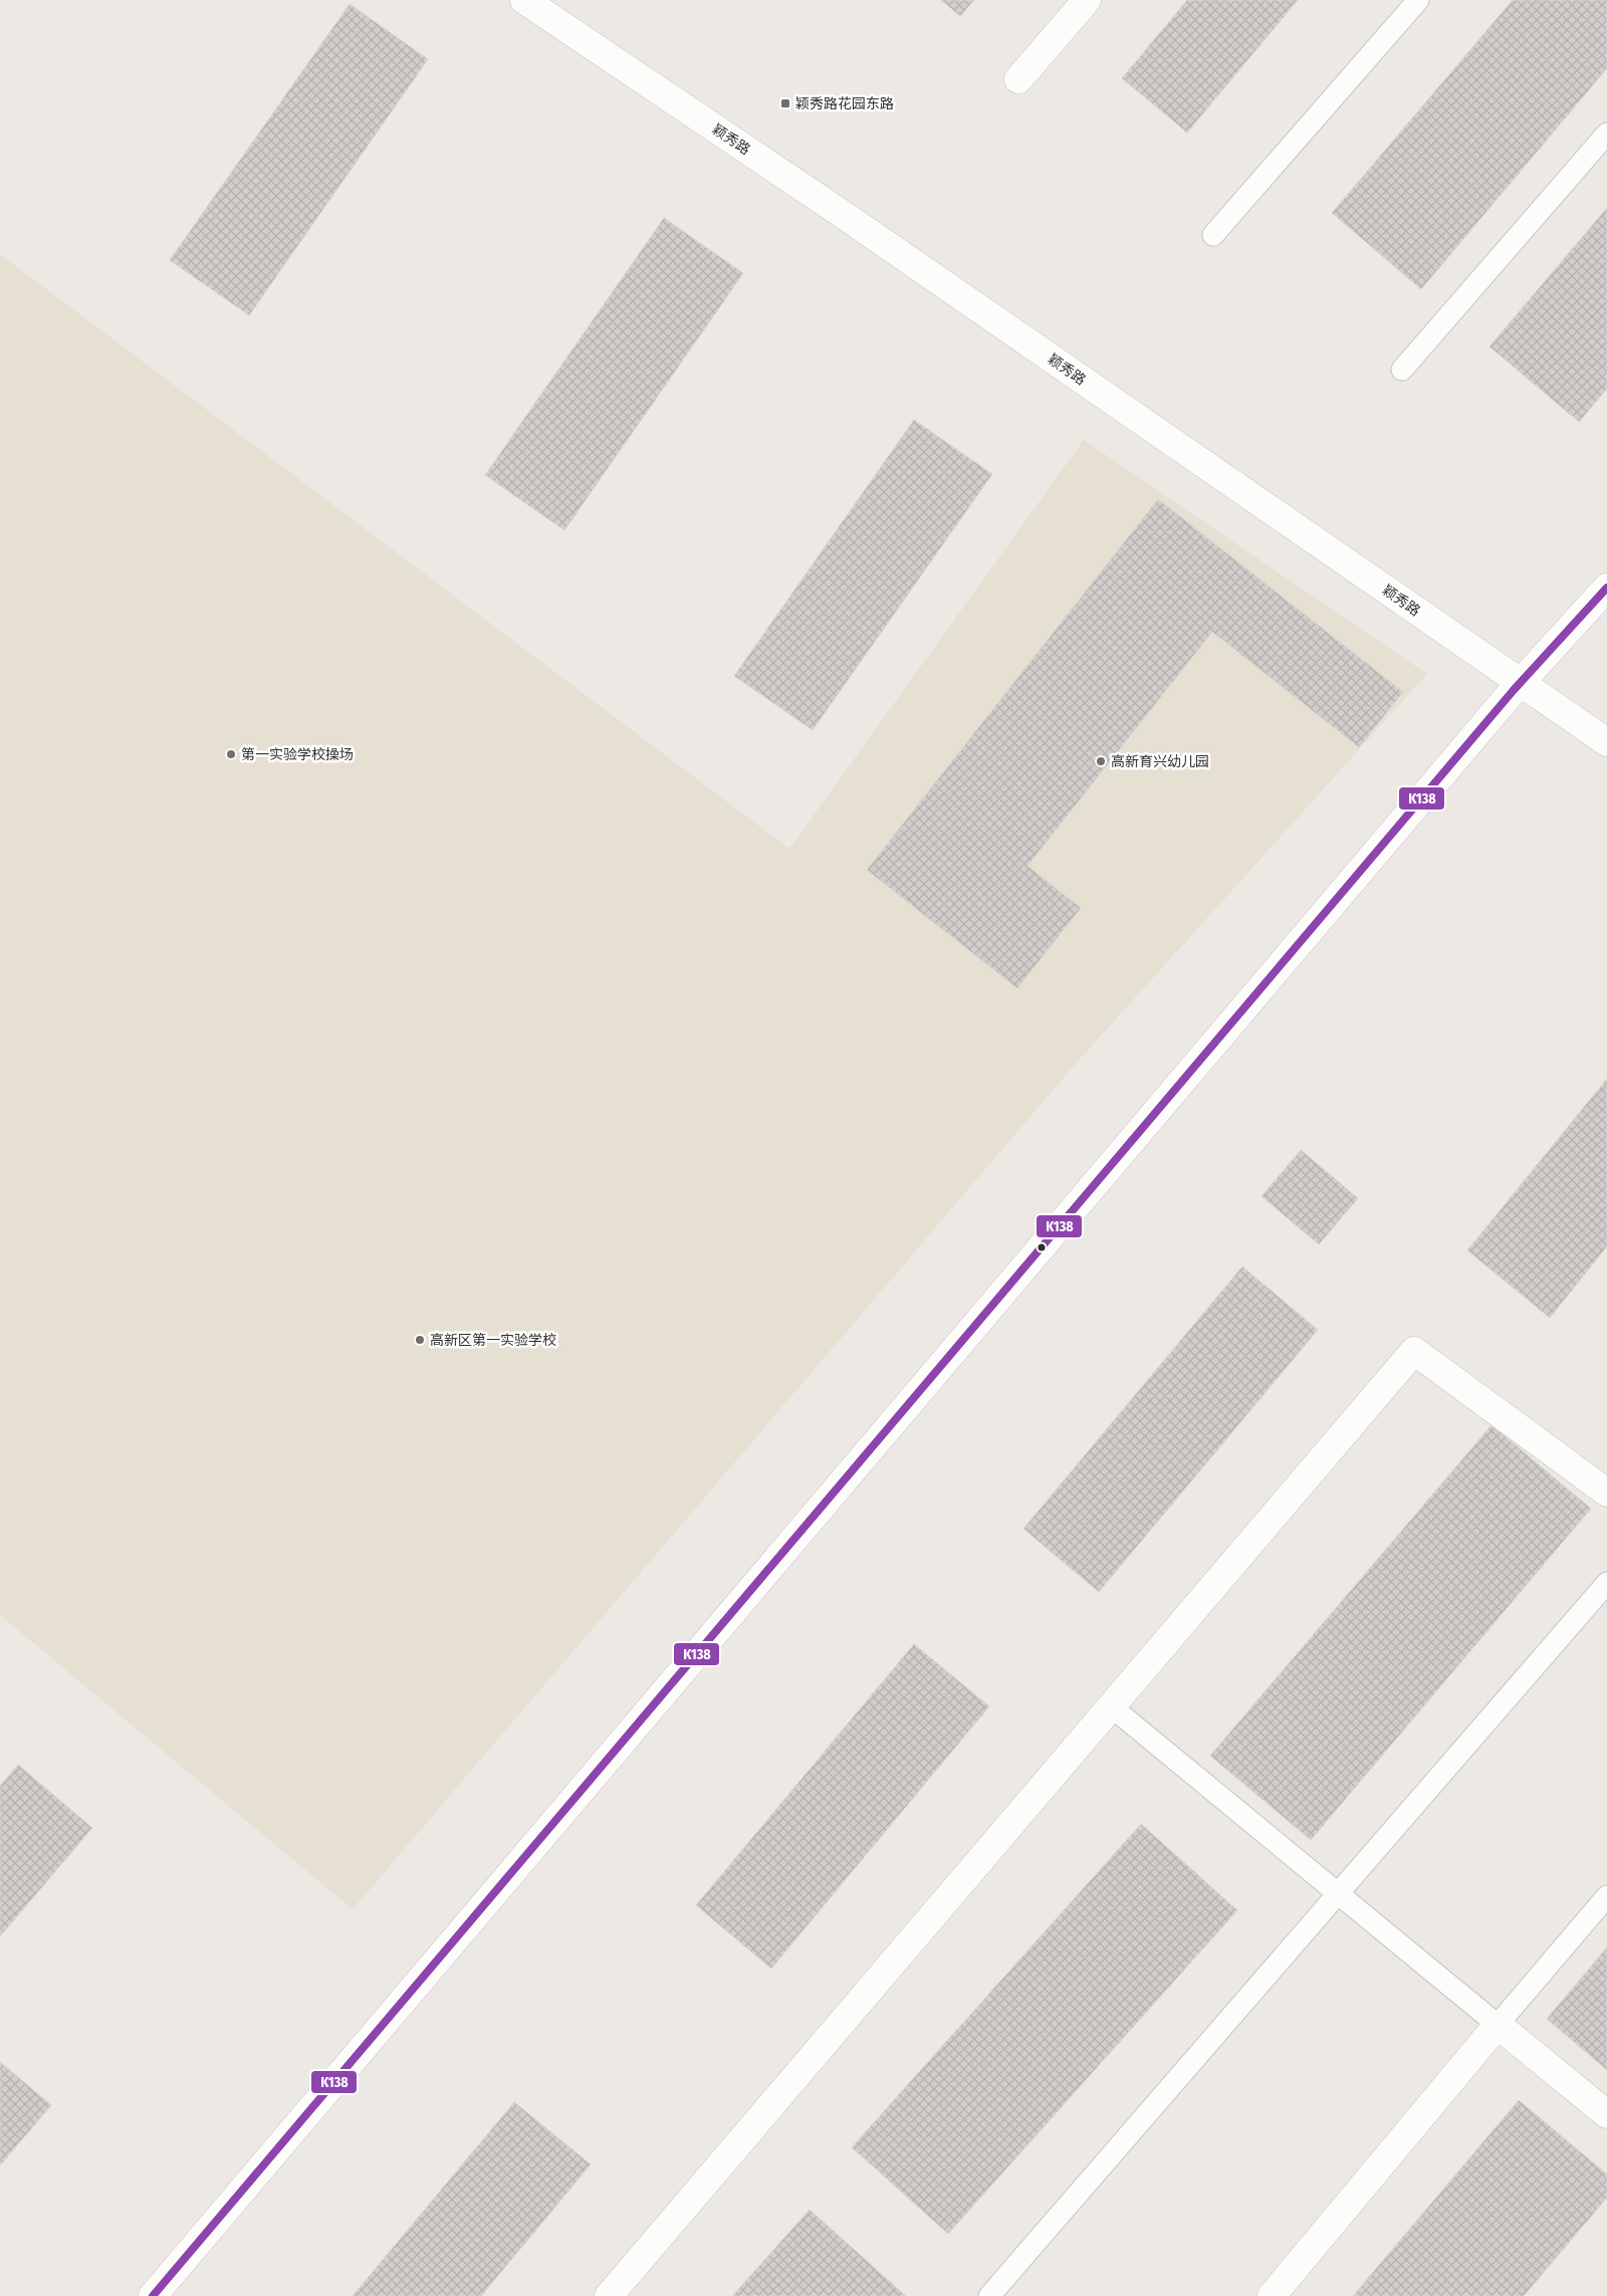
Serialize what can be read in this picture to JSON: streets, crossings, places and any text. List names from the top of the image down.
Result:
{
  "streets": {
    "street": ["颖秀路"]
  },
  "places": {
    "transit": ["颖秀路花园东路"],
    "other": ["第一实验学校操场", "高新育兴幼儿园", "高新区第一实验学校"]
  },
  "lines": ["transit line K138"]
}
